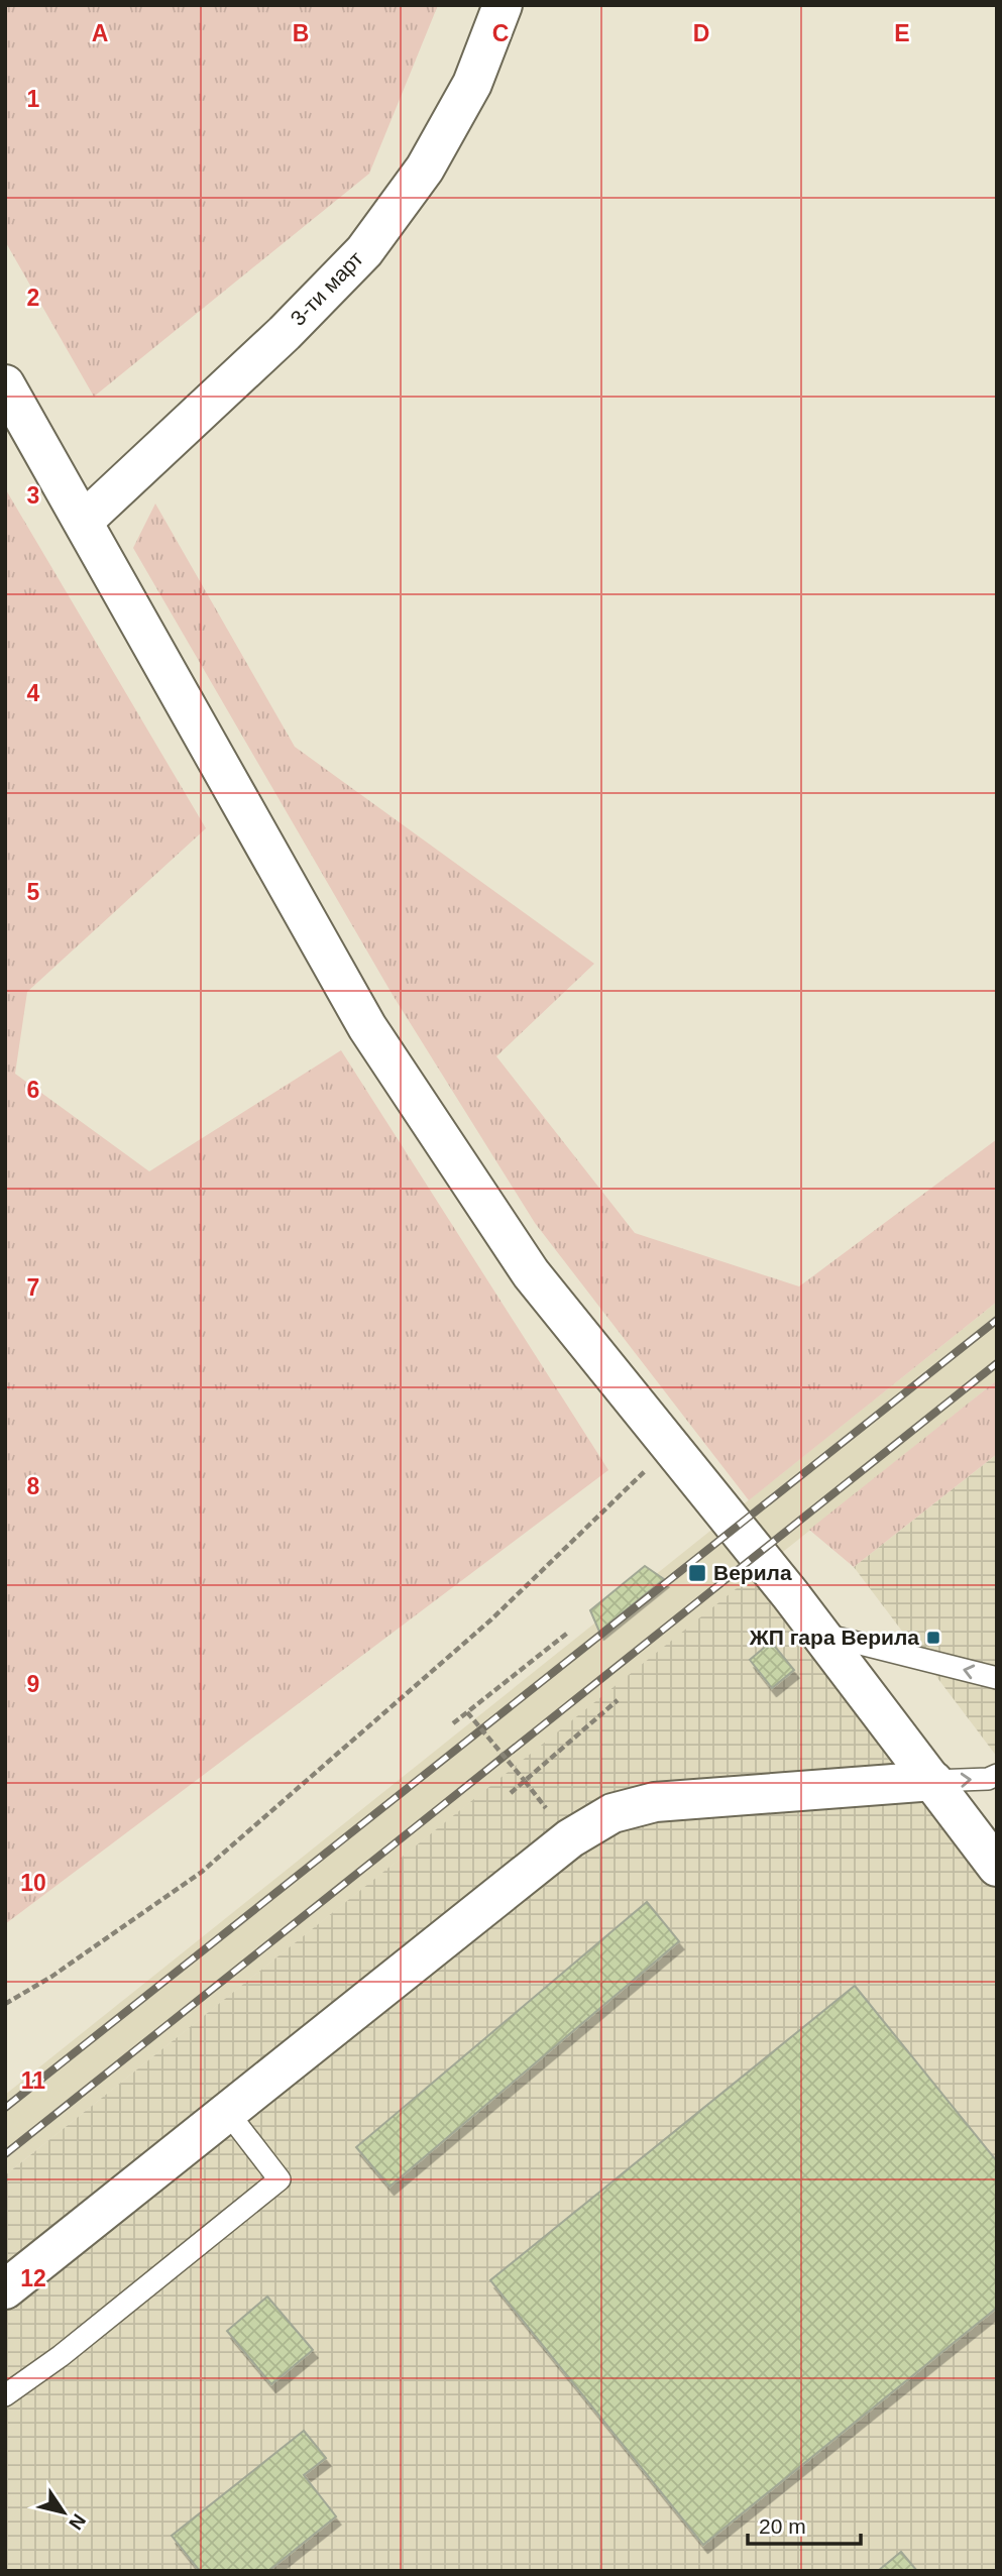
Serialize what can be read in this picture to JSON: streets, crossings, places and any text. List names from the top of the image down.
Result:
{
  "streets": {
    "street": ["3-ти март"]
  },
  "places": {
    "transit": ["Верила", "ЖП гара Верила"]
  },
  "scale_bar": "20 m",
  "north": "bottom right",
  "grid": {
    "columns": [
      "A",
      "B",
      "C",
      "D",
      "E"
    ],
    "rows": [
      "1",
      "2",
      "3",
      "4",
      "5",
      "6",
      "7",
      "8",
      "9",
      "10",
      "11",
      "12"
    ]
  }
}
